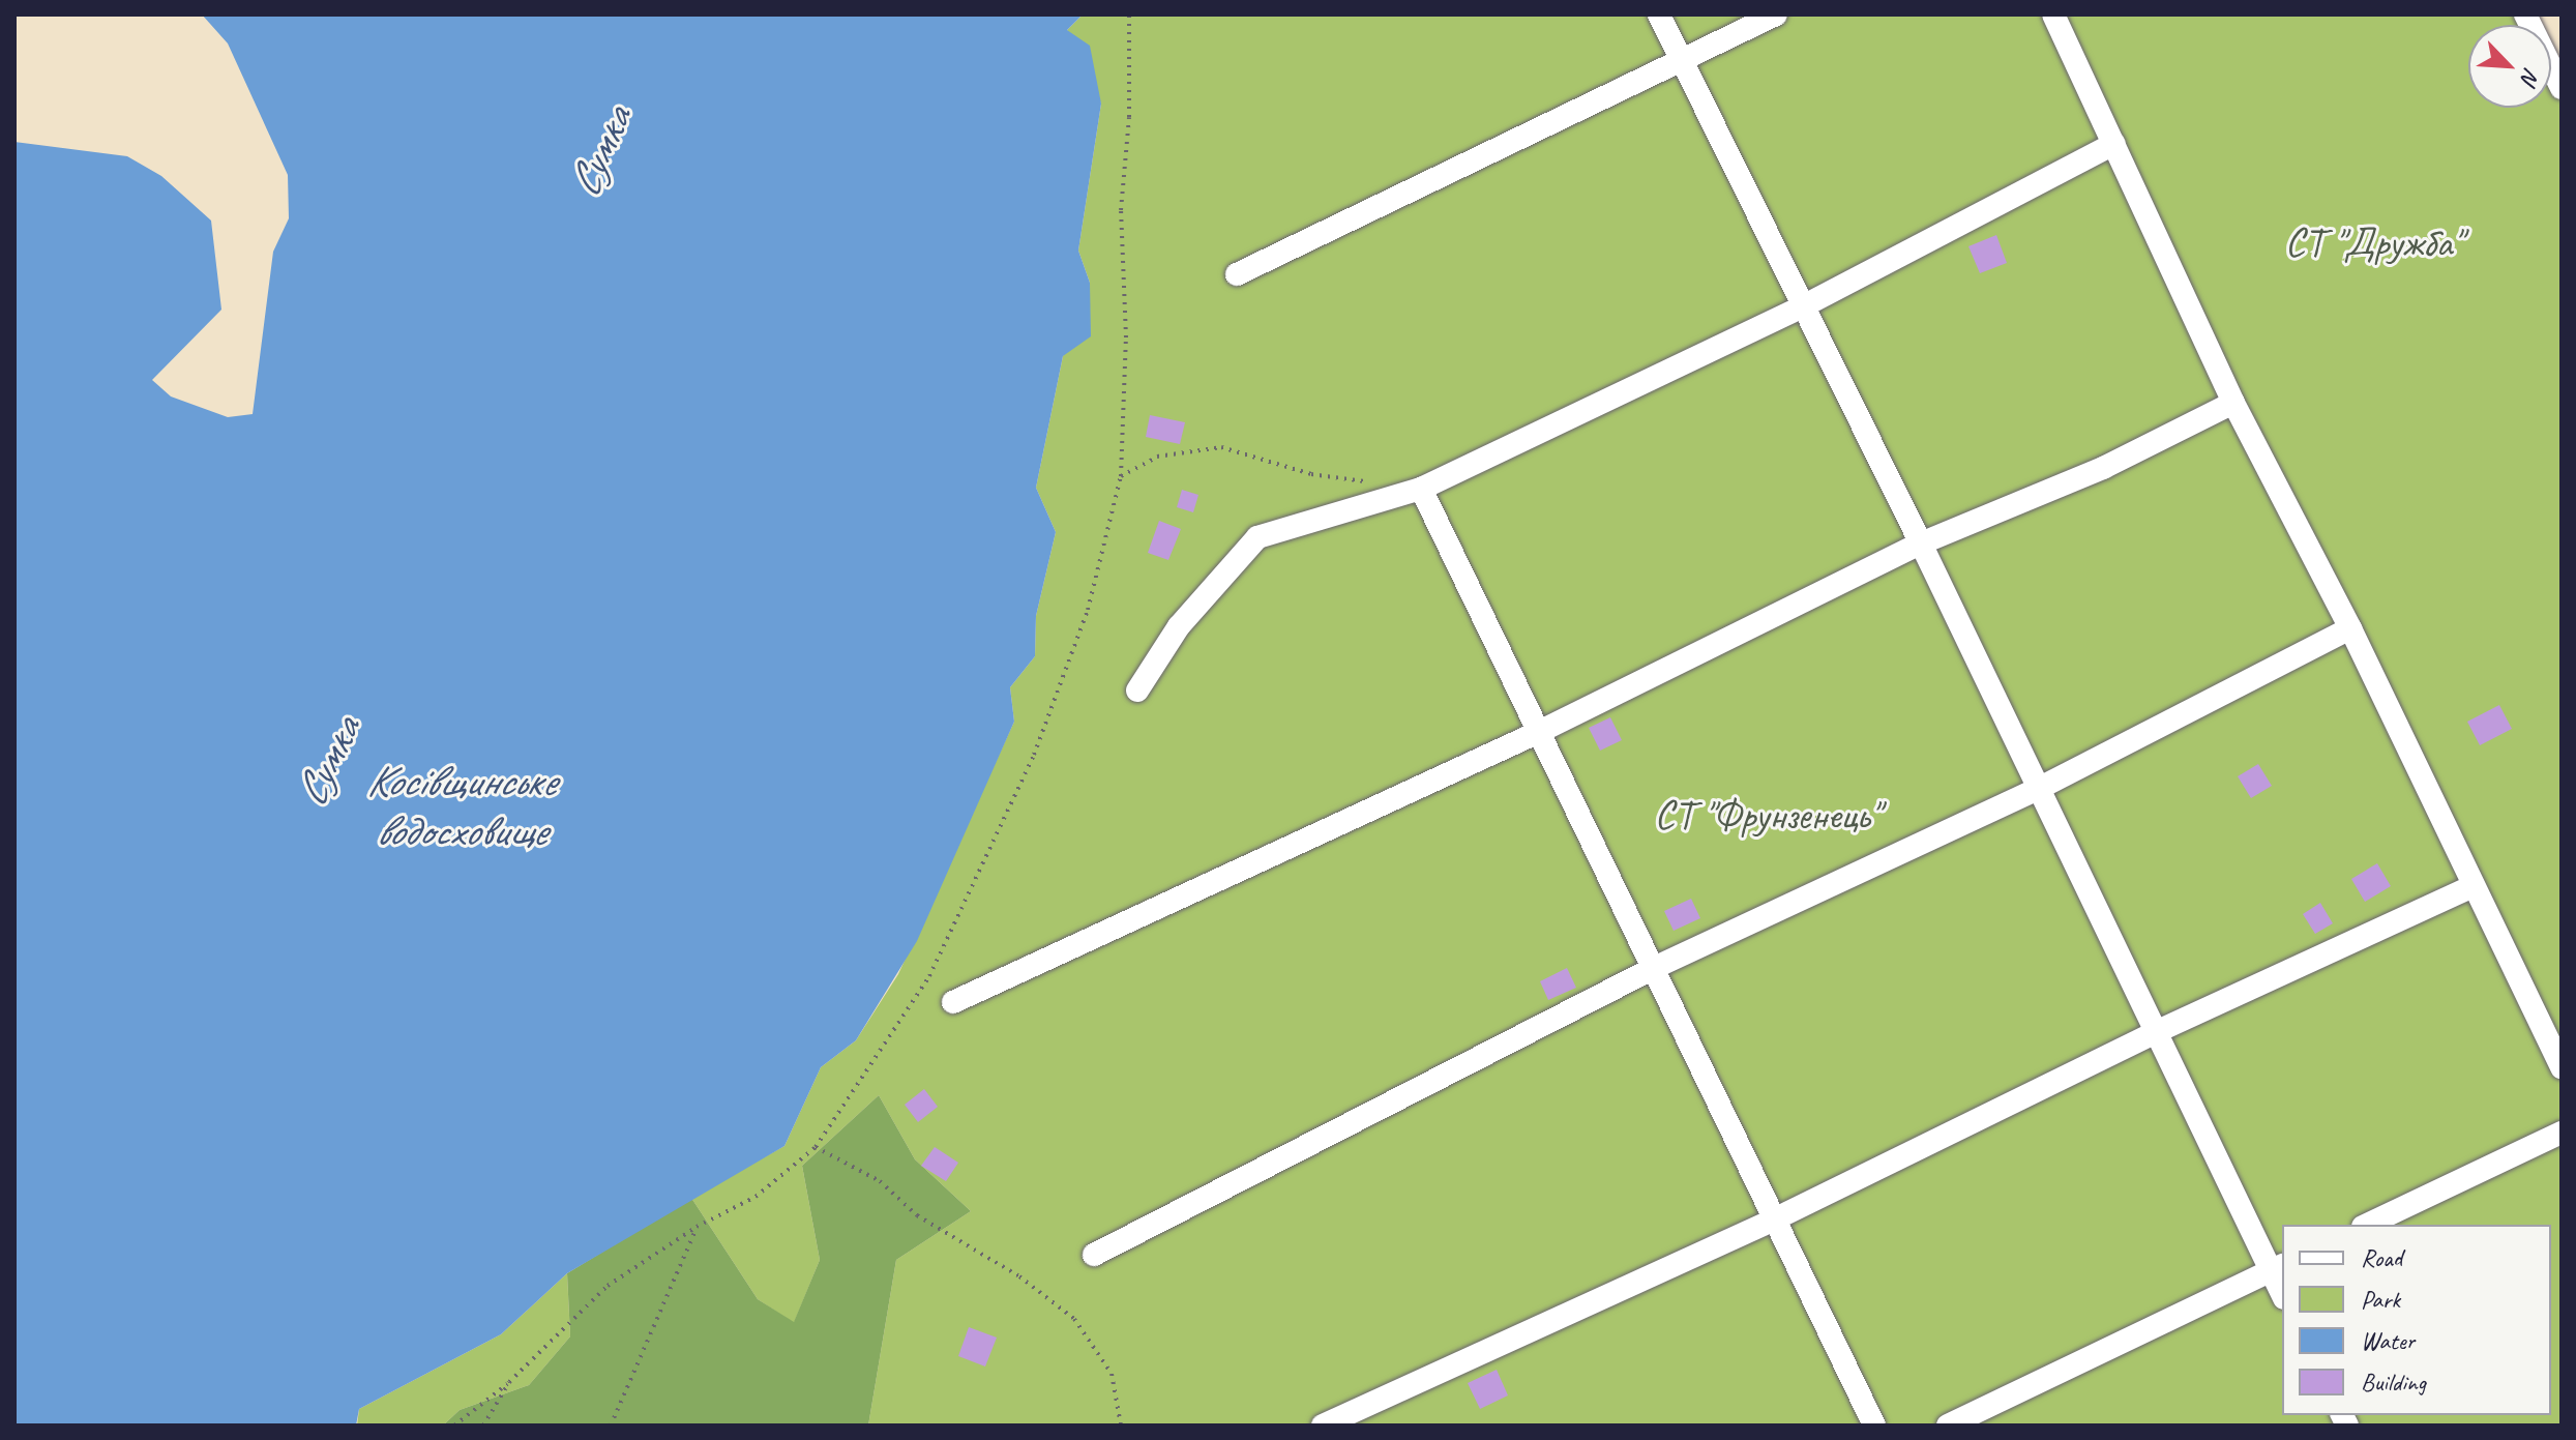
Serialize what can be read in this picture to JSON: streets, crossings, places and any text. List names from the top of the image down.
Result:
{
  "water": ["Сумка", "Косівщинське водосховище"],
  "parks": ["СТ \"Дружба\"", "СТ \"Фрунзенець\""],
  "legend": [
    "Road",
    "Park",
    "Water",
    "Building"
  ],
  "north": "bottom right"
}
